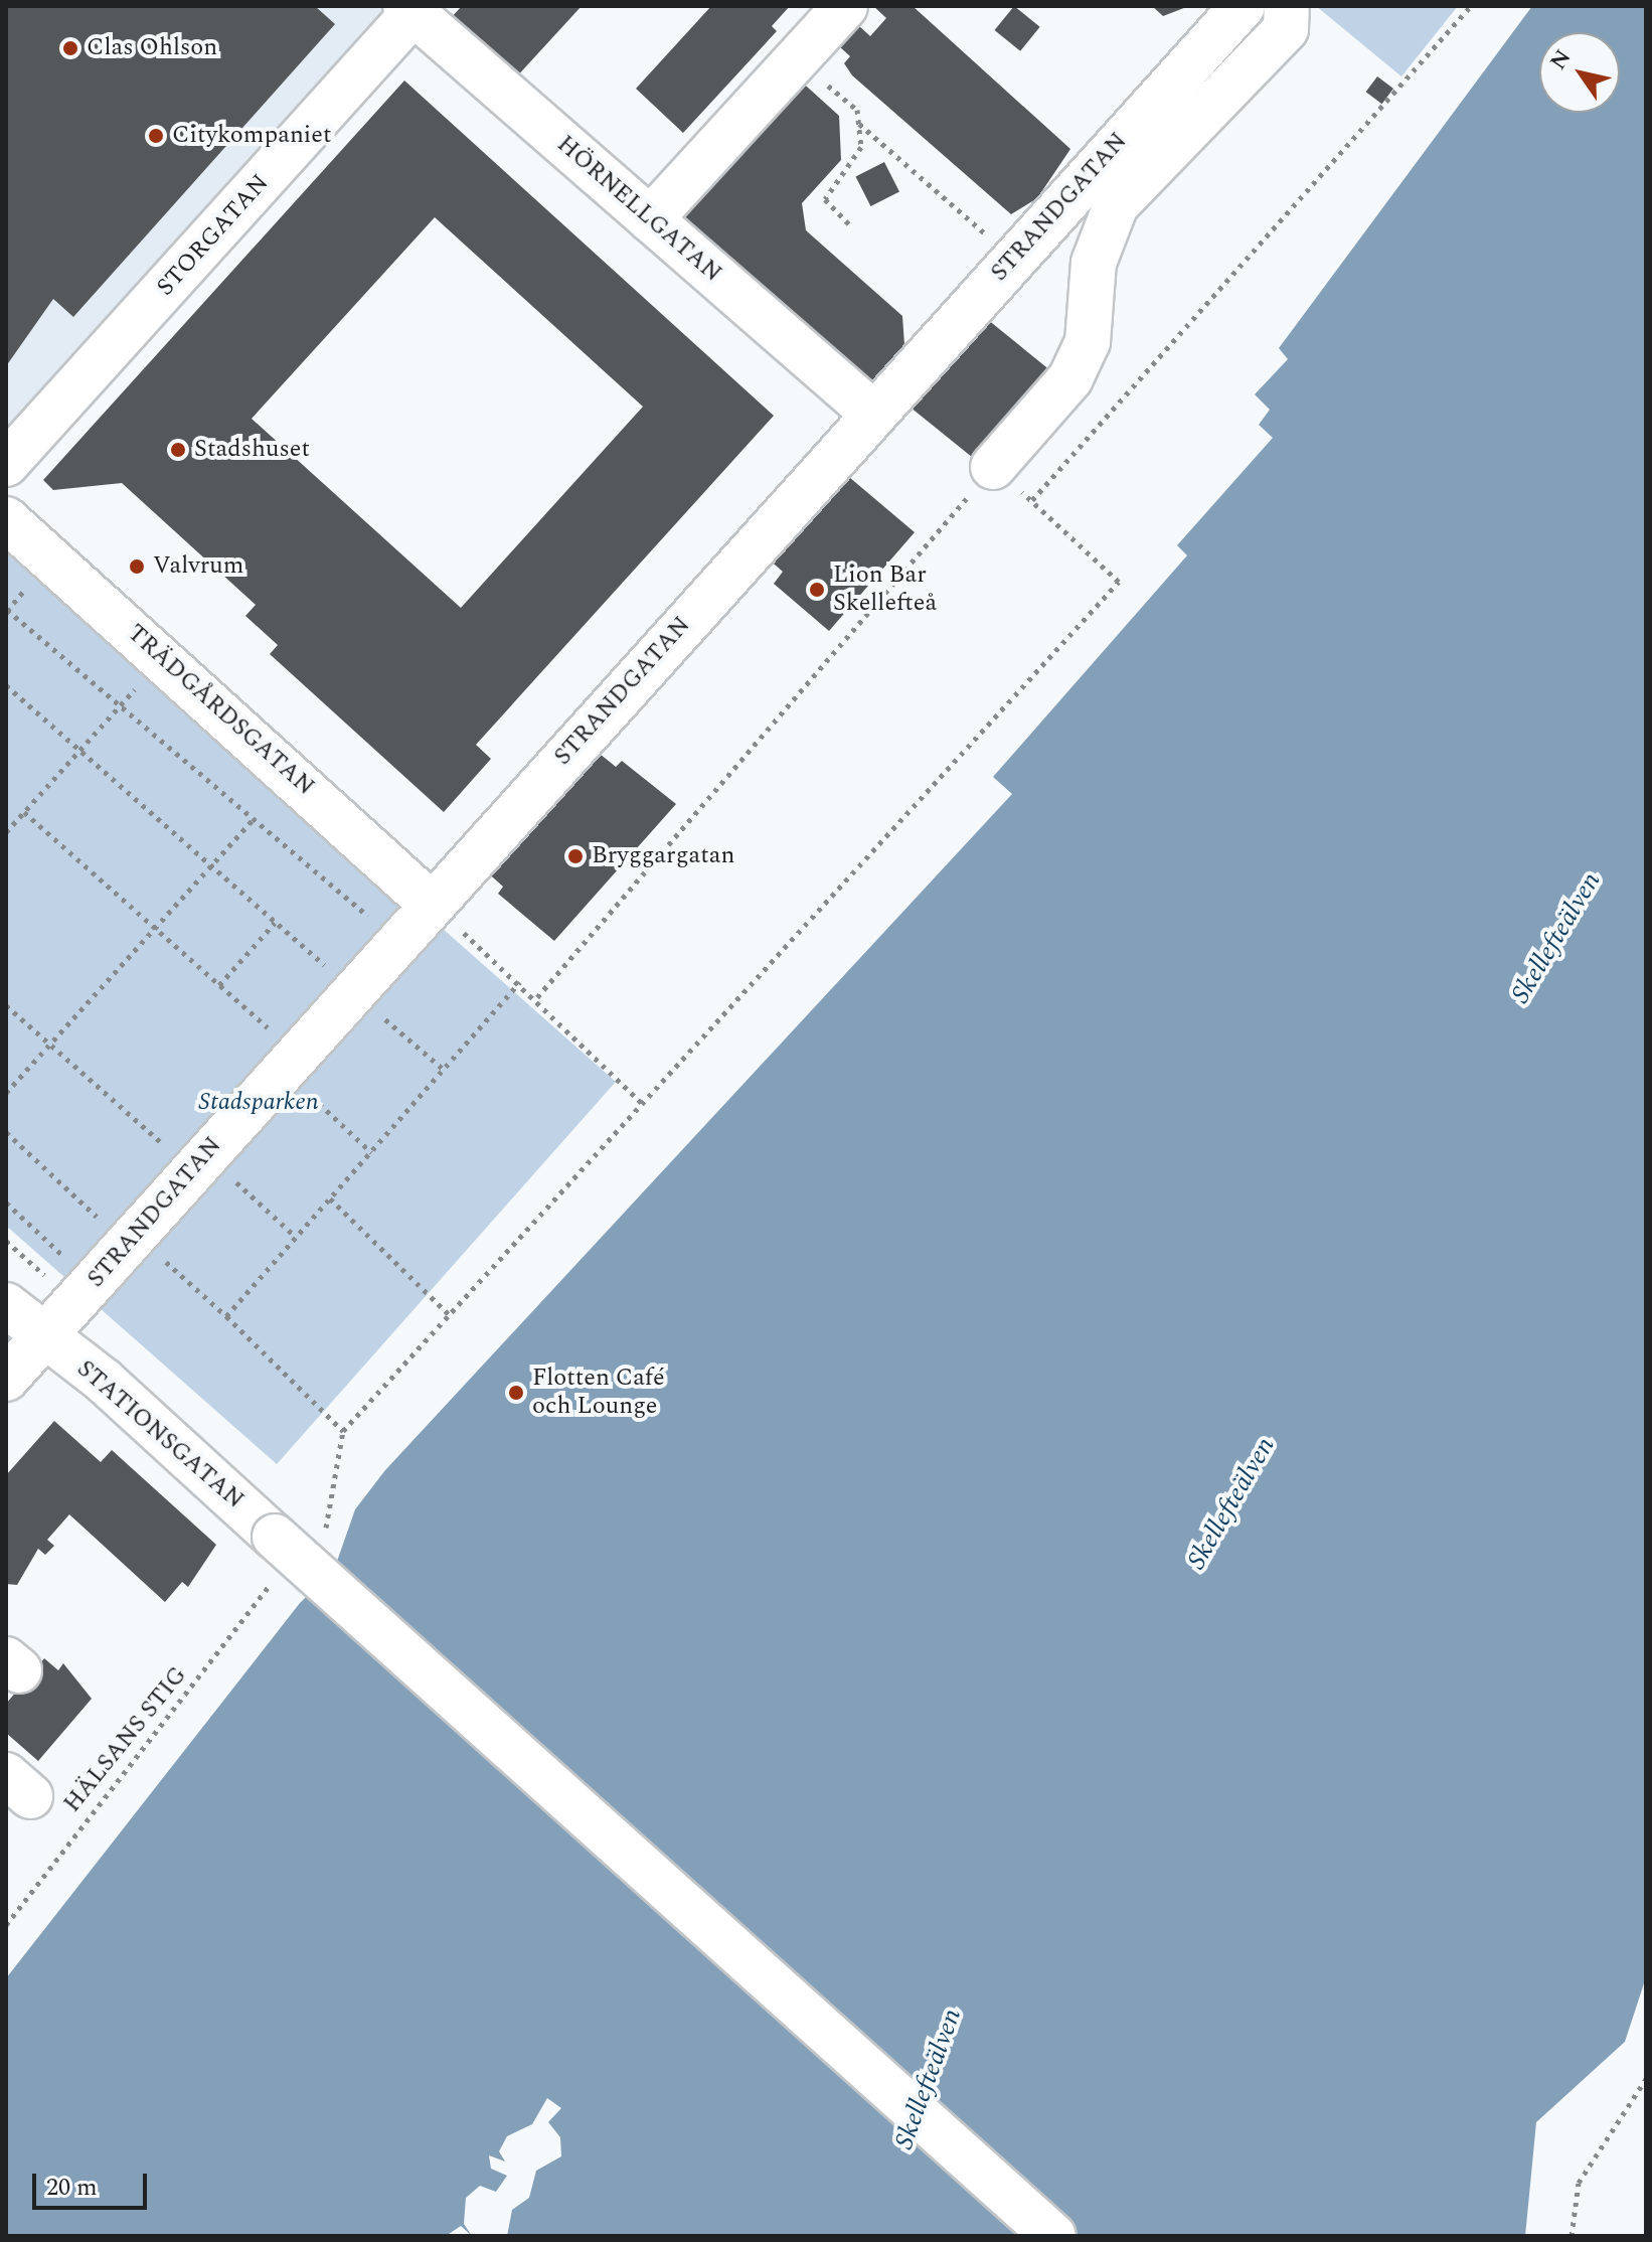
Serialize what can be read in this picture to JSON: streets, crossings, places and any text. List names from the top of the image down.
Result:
{
  "streets": {
    "street": [
      "STRANDGATAN",
      "HÖRNELLGATAN",
      "STORGATAN",
      "TRÄDGÅRDSGATAN",
      "STATIONSGATAN"
    ],
    "path": ["HÄLSANS STIG"]
  },
  "crossings": [
    ["STRANDGATAN", "HÖRNELLGATAN"],
    ["STRANDGATAN", "TRÄDGÅRDSGATAN"],
    ["STRANDGATAN", "STATIONSGATAN"],
    ["HÖRNELLGATAN", "STORGATAN"]
  ],
  "water": ["Skellefteälven"],
  "parks": ["Stadsparken"],
  "places": [
    "Clas Ohlson",
    "Citykompaniet",
    "Stadshuset",
    "Valvrum",
    "Lion Bar Skellefteå",
    "Bryggargatan",
    "Flotten Café och Lounge"
  ],
  "scale_bar": "20 m",
  "north": "top left"
}
